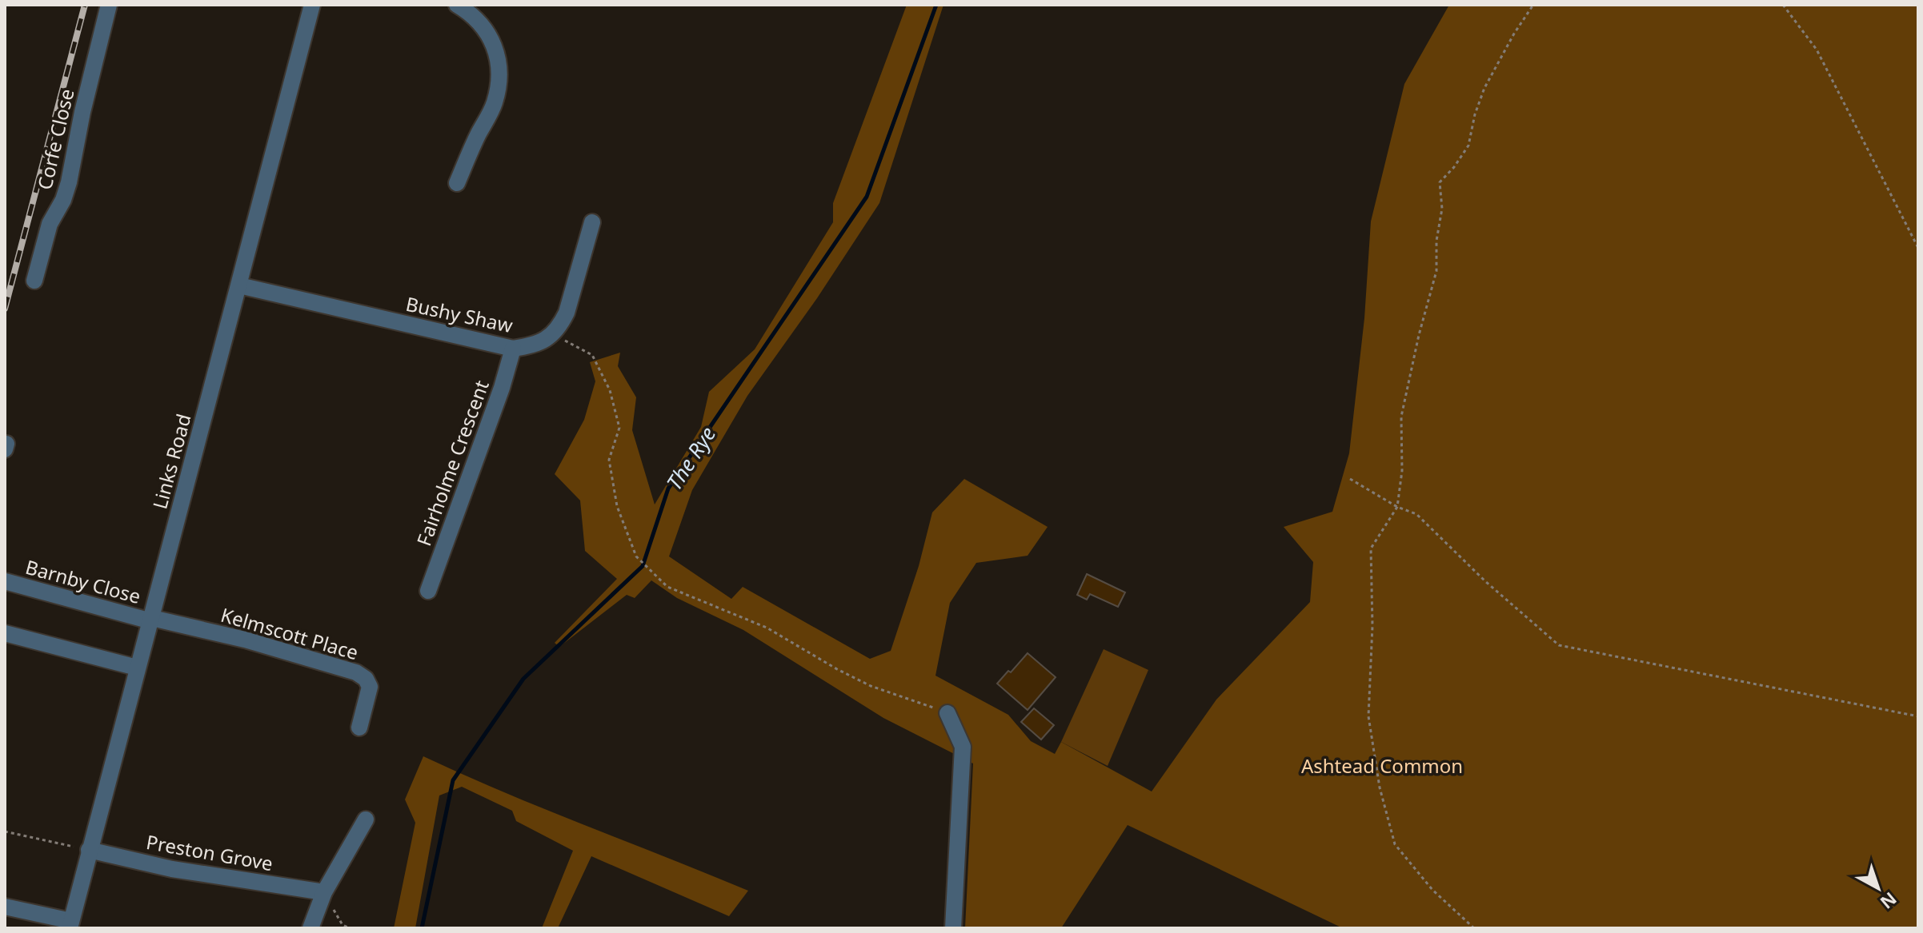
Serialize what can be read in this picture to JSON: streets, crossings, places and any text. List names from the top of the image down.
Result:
{
  "streets": {
    "street": [
      "Corfe Close",
      "Bushy Shaw",
      "Links Road",
      "Fairholme Crescent",
      "Barnby Close",
      "Kelmscott Place",
      "Preston Grove"
    ]
  },
  "crossings": [
    ["Bushy Shaw", "Links Road"],
    ["Bushy Shaw", "Fairholme Crescent"],
    ["Links Road", "Barnby Close"],
    ["Links Road", "Kelmscott Place"],
    ["Links Road", "Preston Grove"],
    ["Barnby Close", "Kelmscott Place"]
  ],
  "water": ["The Rye"],
  "parks": ["Ashtead Common"],
  "north": "bottom right"
}
